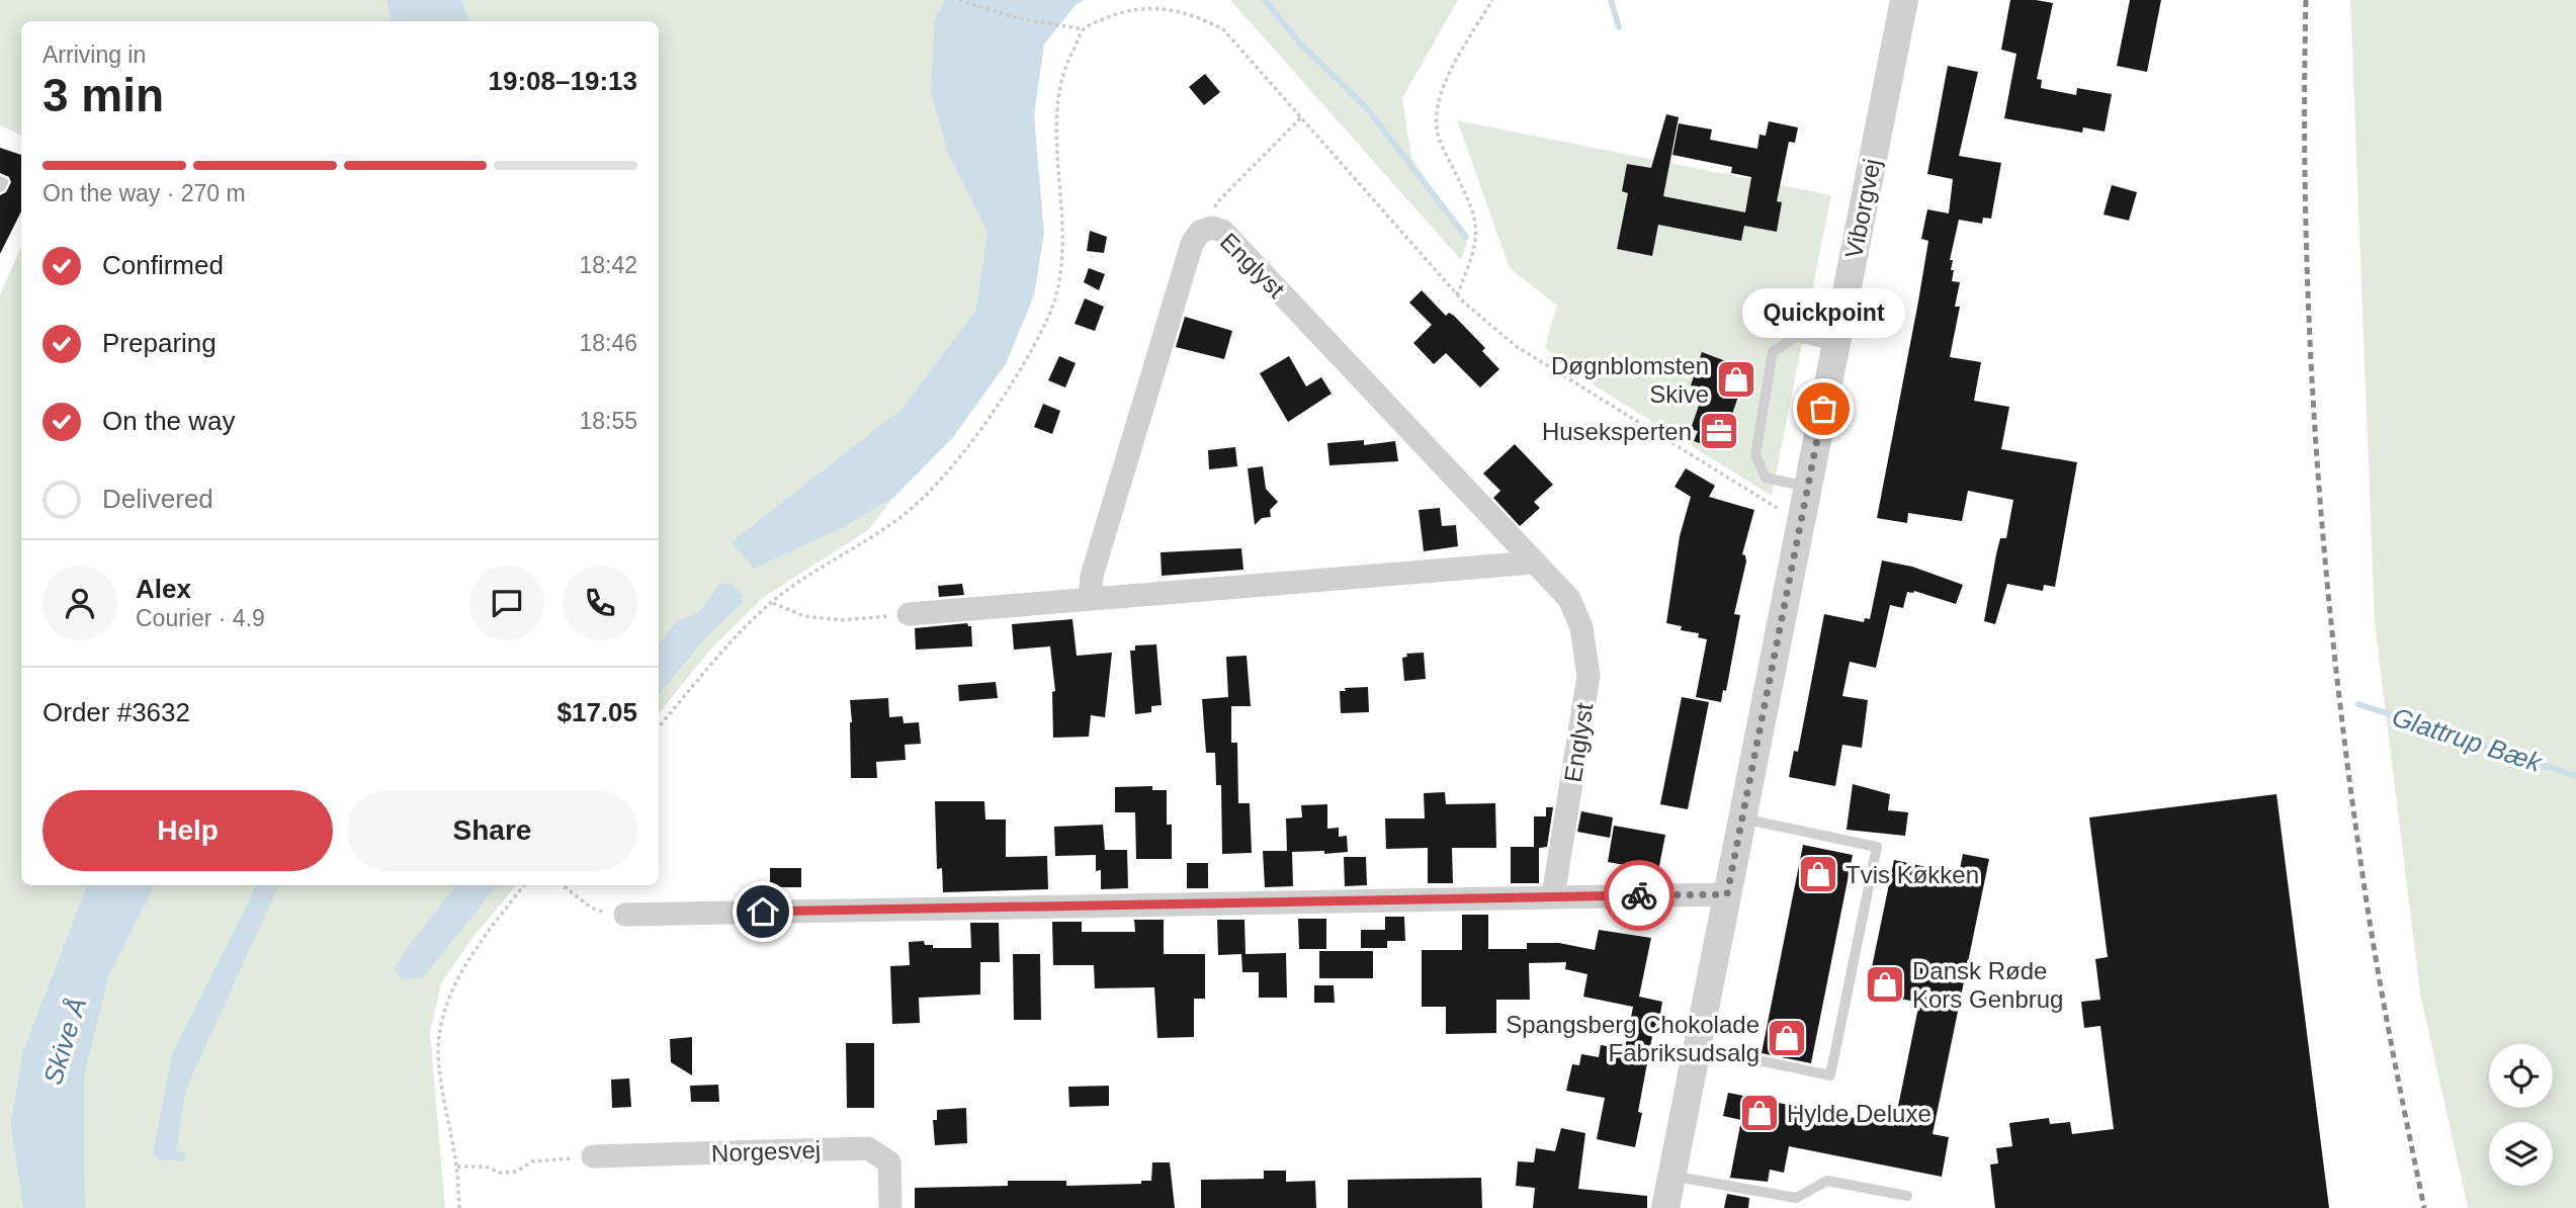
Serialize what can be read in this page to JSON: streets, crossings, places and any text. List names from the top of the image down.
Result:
{
  "streets": {
    "street": ["Viborgvej", "Englyst", "Norgesvej"]
  },
  "water": ["Glattrup Bæk", "Skive Å"],
  "places": {
    "shop": [
      "Døgnblomsten Skive",
      "Tvis Køkken",
      "Dansk Røde Kors Genbrug",
      "Spangsberg Chokolade Fabriksudsalg",
      "Hylde Deluxe"
    ],
    "other": ["Quickpoint"],
    "office": ["Huseksperten"]
  },
  "page": {
    "heading": ["3 min", "Arriving in", "19:08–19:13"],
    "panel": [
      "Alex",
      "Courier · 4.9",
      "Order #3632",
      "$17.05"
    ],
    "bar": "On the way · 270 m",
    "list": [
      ["Confirmed", "18:42"],
      ["Preparing", "18:46"],
      ["On the way", "18:55"],
      "Delivered"
    ],
    "bubble": "Quickpoint",
    "buttons": ["Help", "Share"]
  }
}
